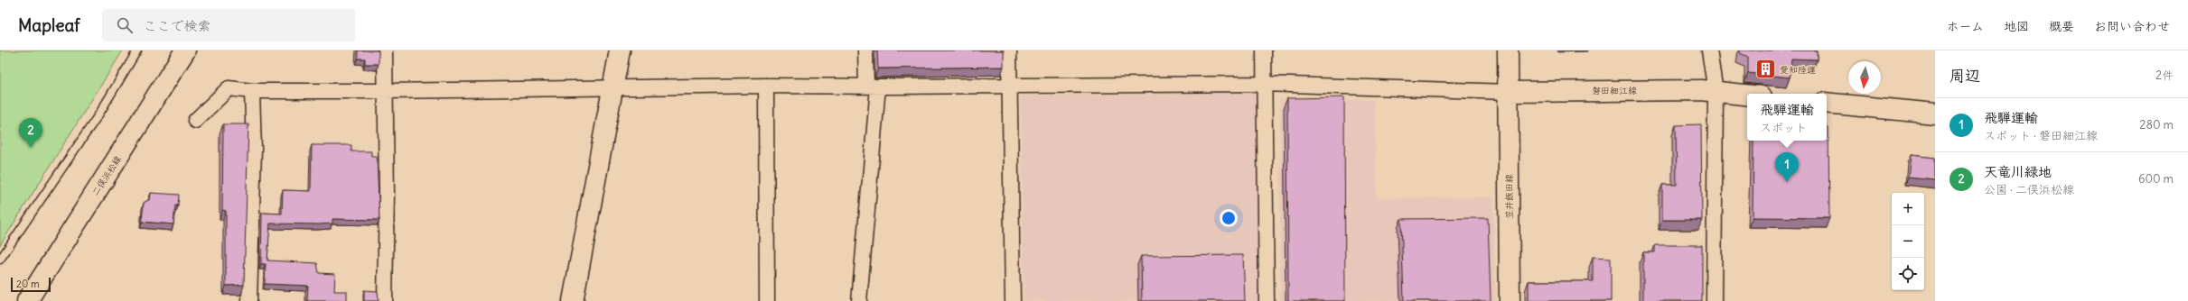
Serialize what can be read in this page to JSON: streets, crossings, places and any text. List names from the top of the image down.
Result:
{
  "streets": {
    "main road": ["磐田細江線", "二俣浜松線", "笠井飯田線"]
  },
  "crossings": [
    ["磐田細江線", "笠井飯田線"]
  ],
  "places": {
    "building": ["愛知陸運"]
  },
  "scale_bar": "20 m",
  "north": "bottom",
  "page": {
    "header": "Mapleaf",
    "search": "ここで検索",
    "nav": [
      "ホーム",
      "地図",
      "概要",
      "お問い合わせ"
    ],
    "heading": ["周辺", "2件"],
    "popup": ["飛騨運輸", "スポット"],
    "list": [
      {
        "mark": "1",
        "name": "飛騨運輸",
        "note": "スポット · 磐田細江線",
        "value": "280 m"
      },
      {
        "mark": "2",
        "name": "天竜川緑地",
        "note": "公園 · 二俣浜松線",
        "value": "600 m"
      }
    ],
    "pins": ["2", "1"],
    "map_buttons": ["+", "−"],
    "scale": "20 m"
  }
}
